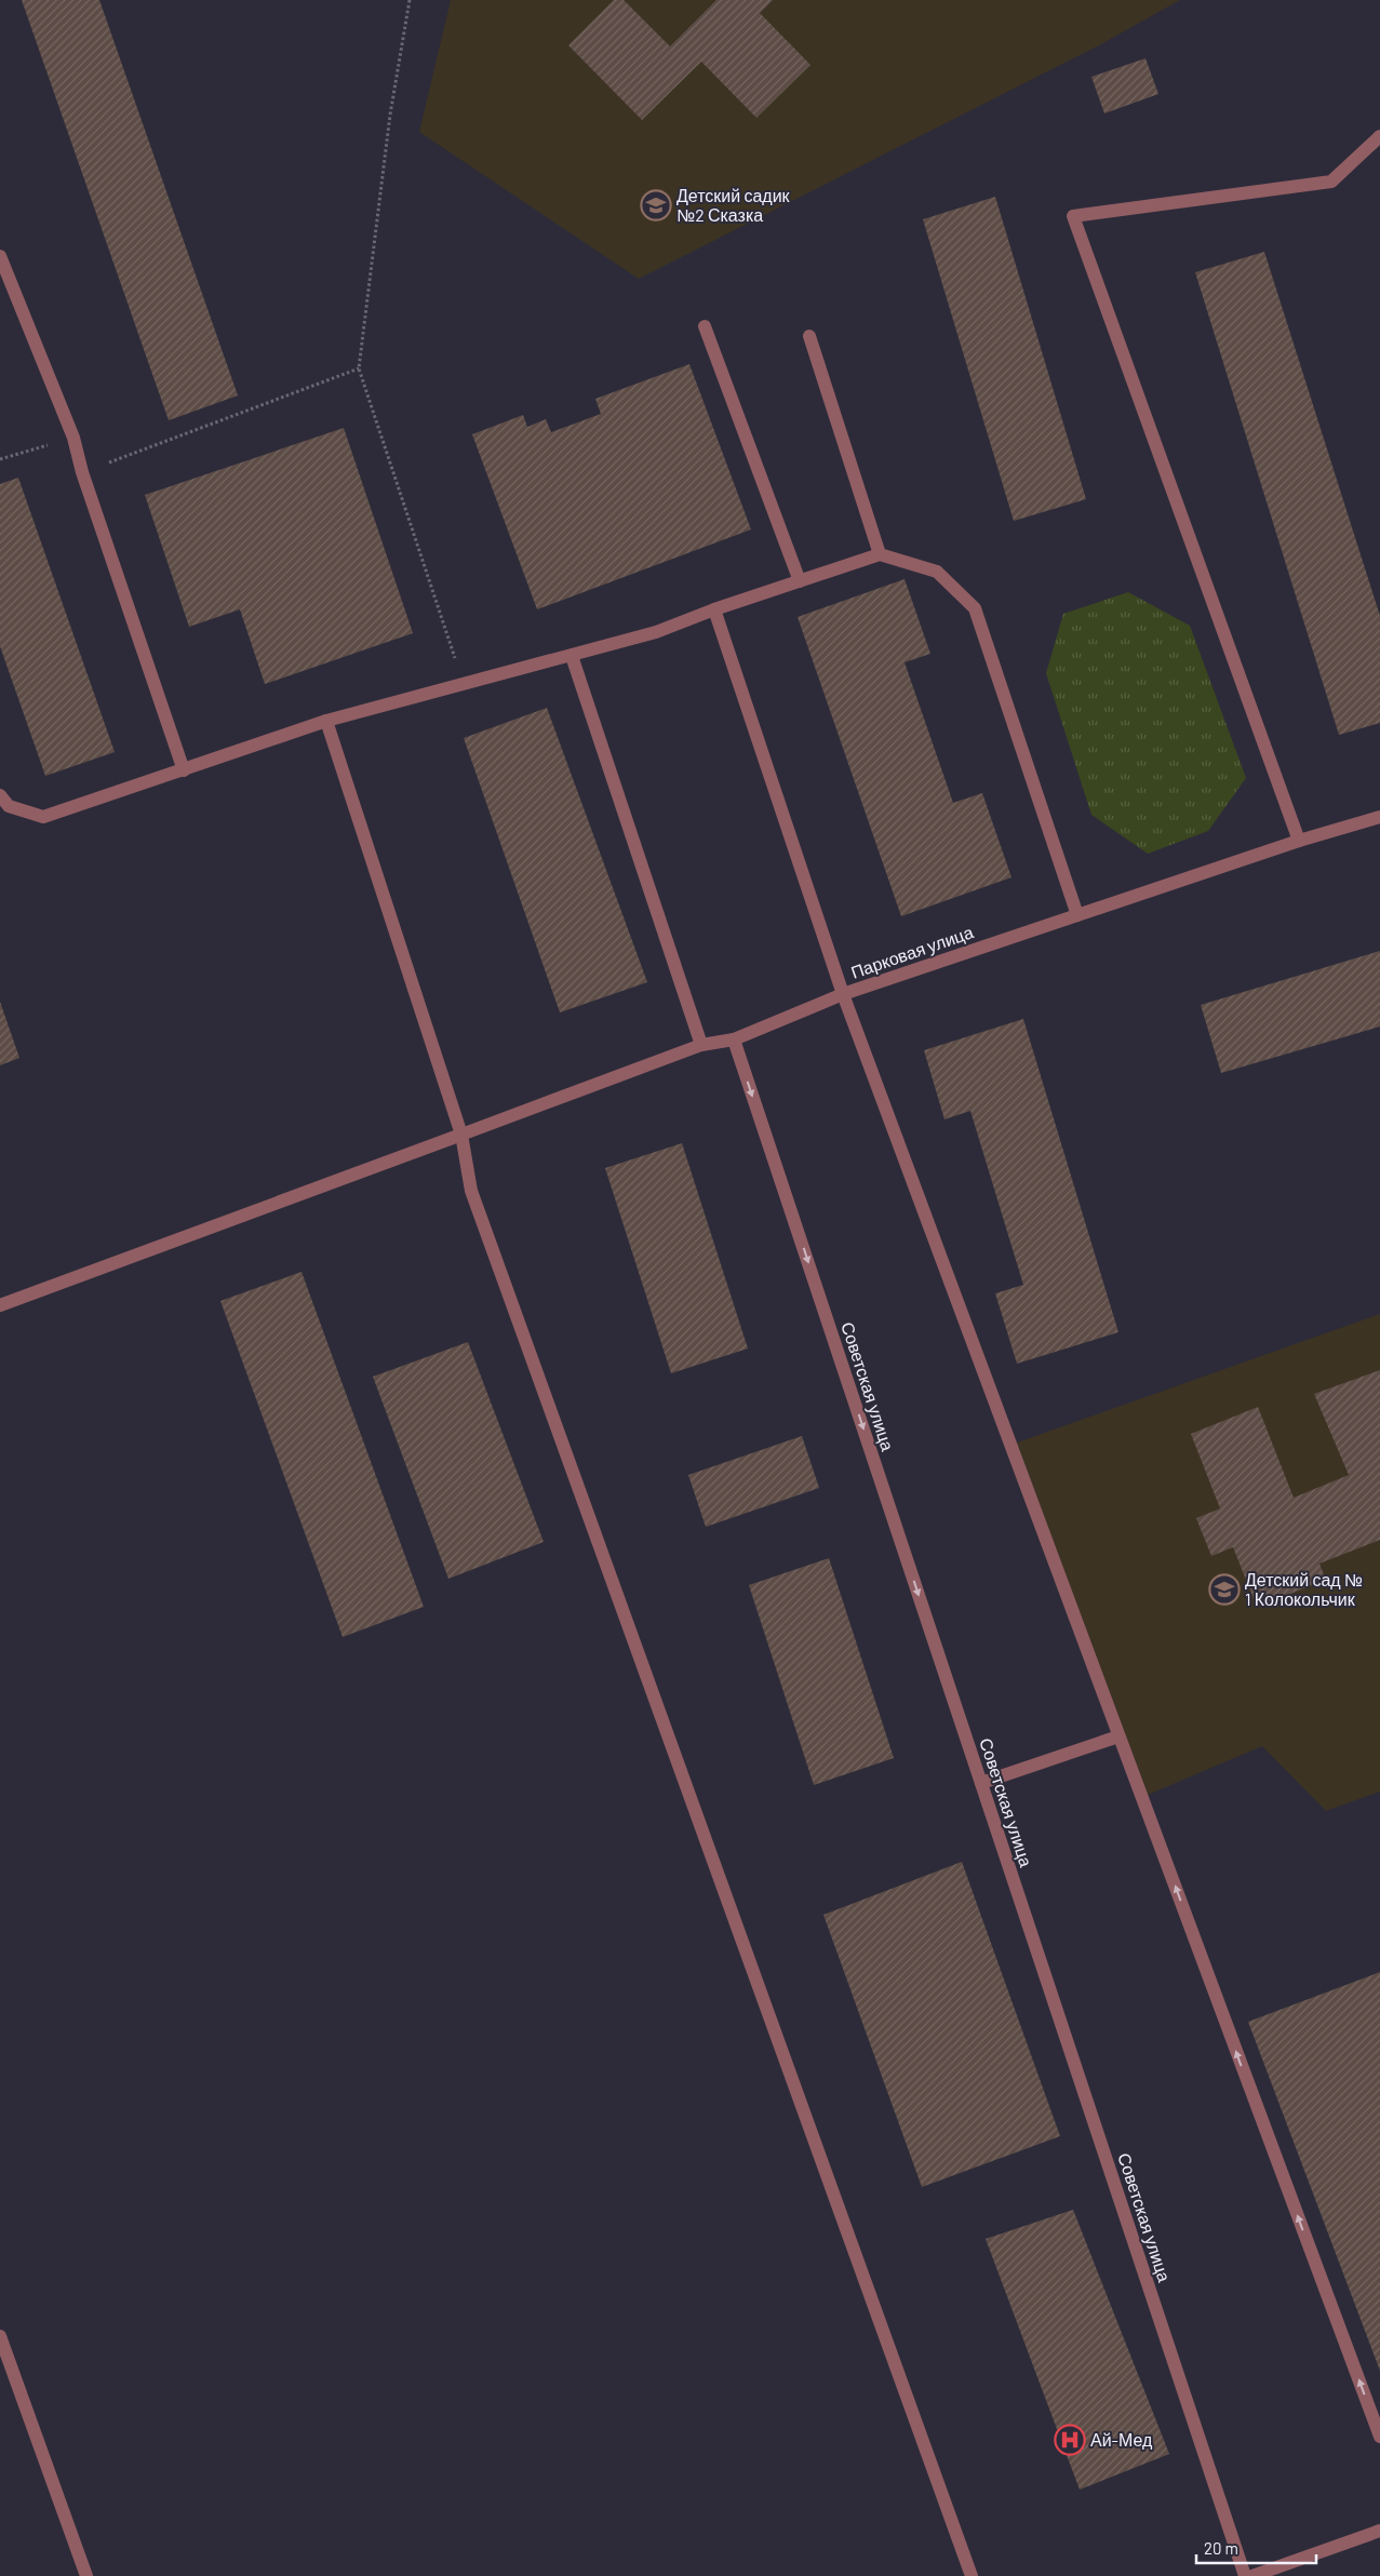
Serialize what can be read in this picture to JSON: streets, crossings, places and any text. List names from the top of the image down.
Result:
{
  "streets": {
    "street": ["Парковая улица", "Советская улица"]
  },
  "crossings": [
    ["Парковая улица", "Советская улица"]
  ],
  "one_way": ["Советская улица"],
  "places": {
    "school or university": ["Детский садик №2 Сказка", "Детский сад № 1 Колокольчик"],
    "hospital": ["Ай-Мед"]
  },
  "scale_bar": "20 m"
}
